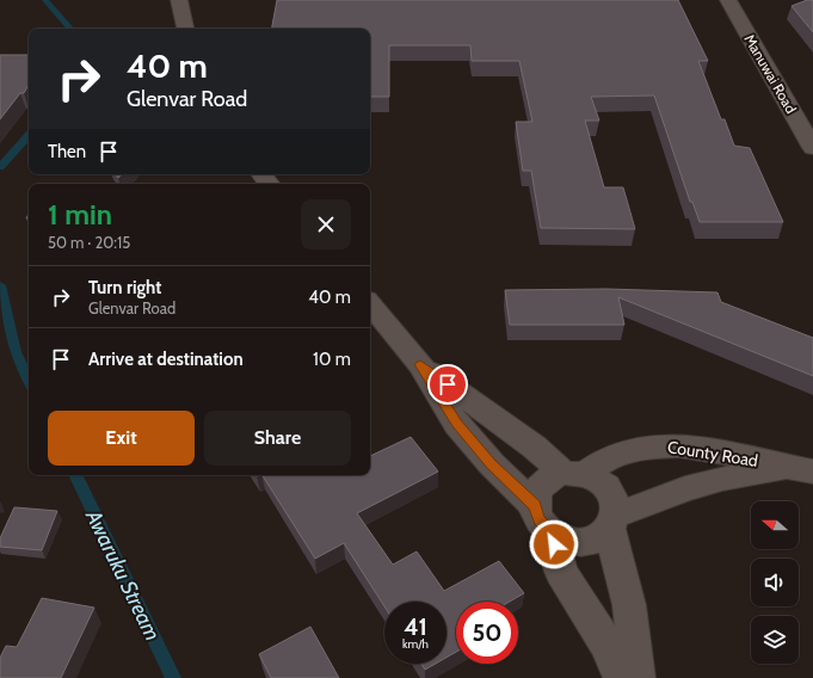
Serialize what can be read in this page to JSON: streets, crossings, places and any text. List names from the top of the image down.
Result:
{
  "streets": {
    "main road": ["Manuwai Road", "County Road"]
  },
  "water": ["Awaruku Stream"],
  "north": "left",
  "page": {
    "turn": ["40 m", "Glenvar Road"],
    "then": "Then",
    "heading": ["1 min", "50 m · 20:15"],
    "list": [
      {
        "name": "Turn right",
        "note": "Glenvar Road",
        "value": "40 m"
      },
      {
        "name": "Arrive at destination",
        "value": "10 m"
      }
    ],
    "buttons": ["Exit", "Share"],
    "speed": "41 km/h",
    "limit": "50"
  }
}
